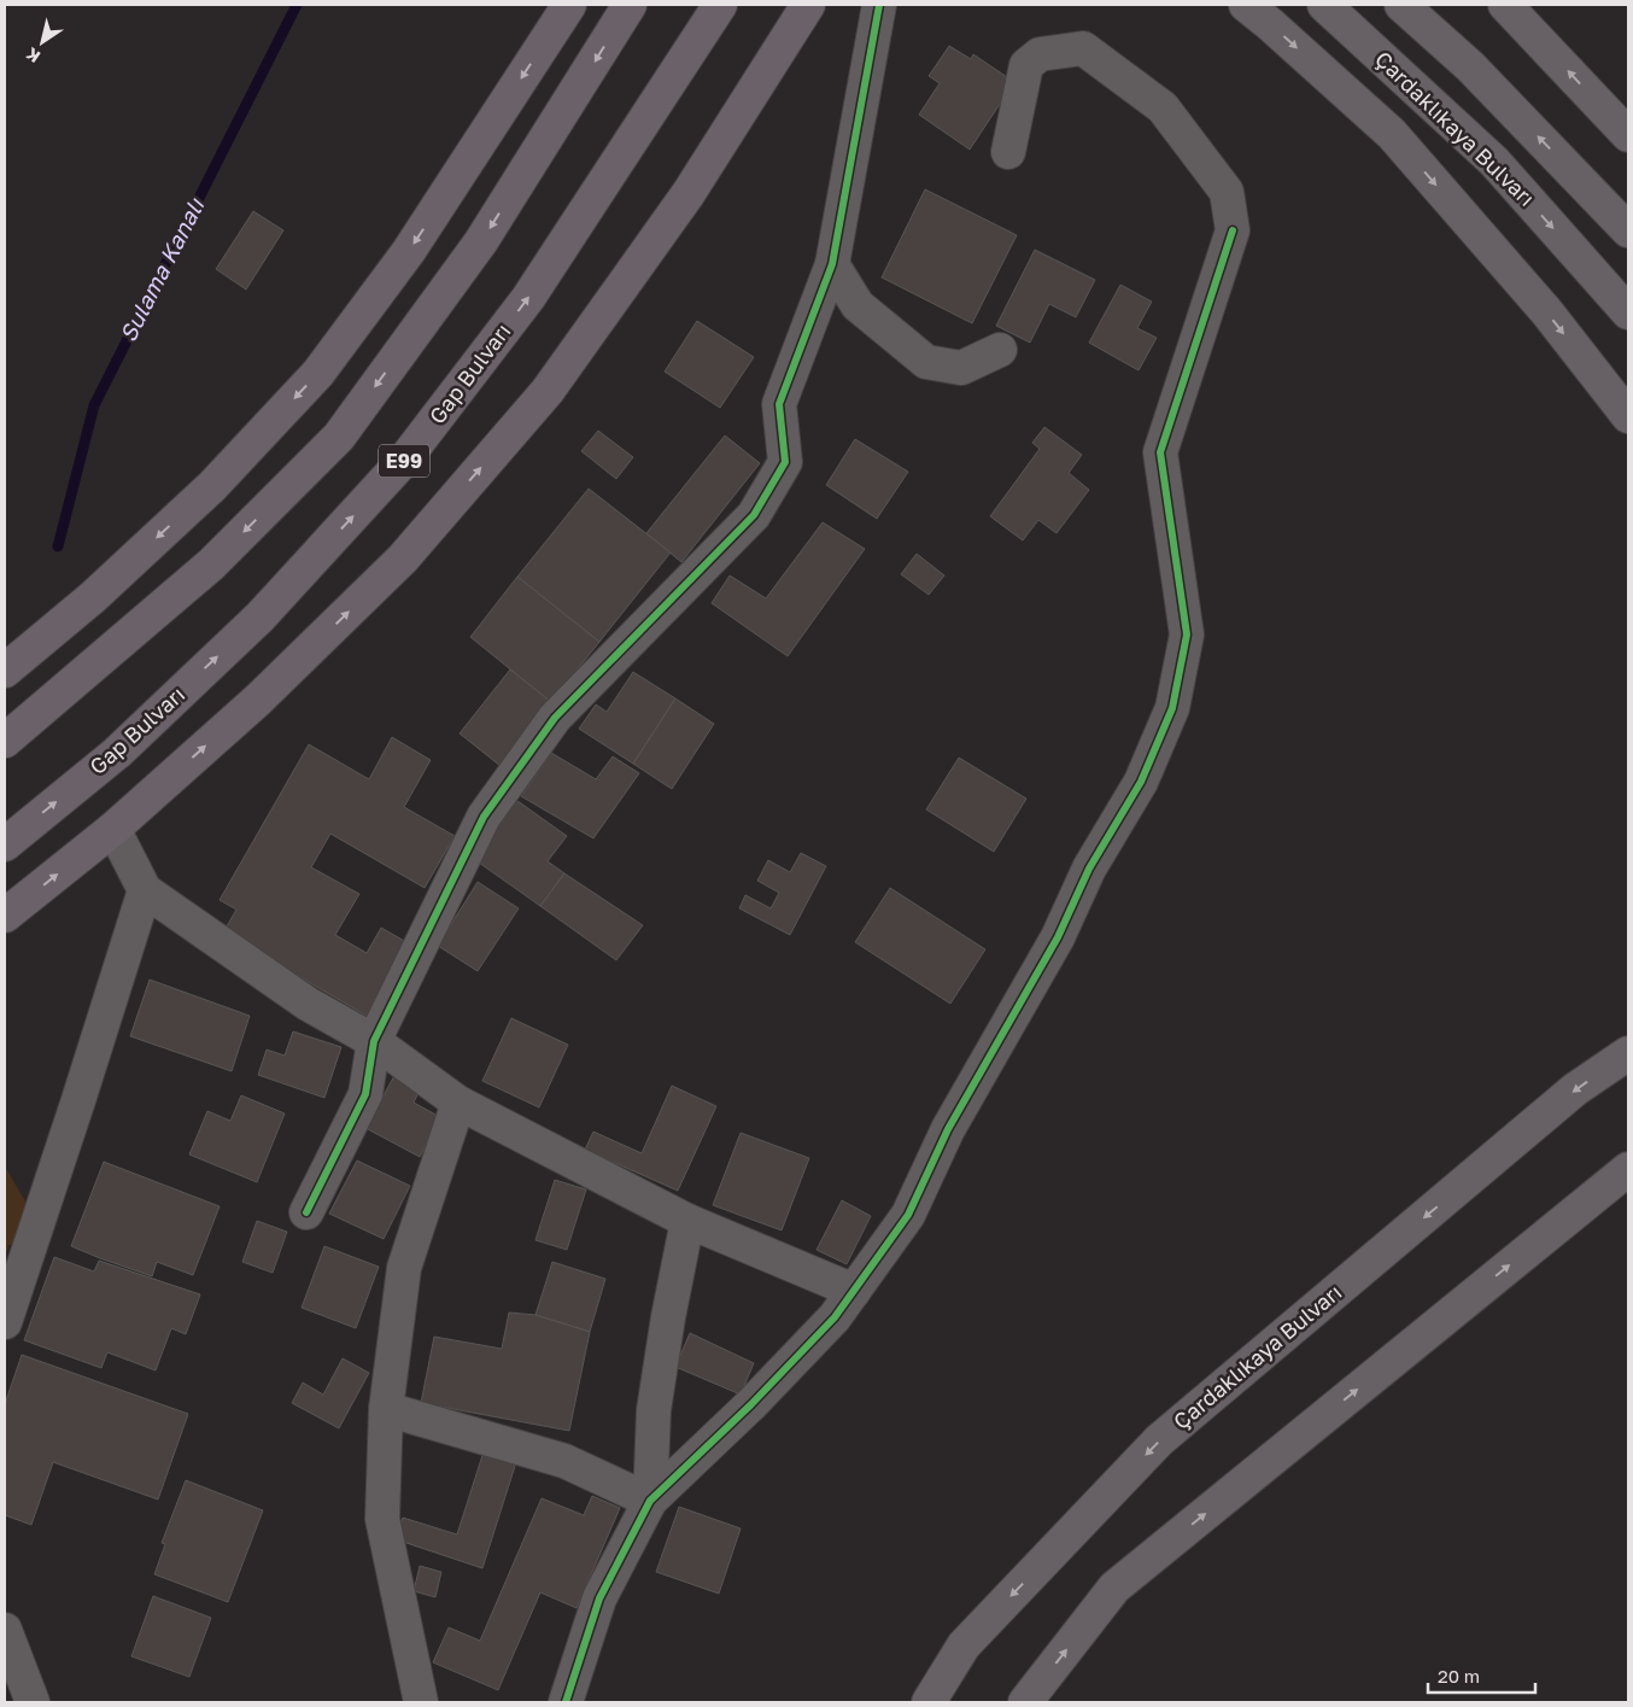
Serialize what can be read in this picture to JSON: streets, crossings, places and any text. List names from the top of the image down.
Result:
{
  "streets": {
    "highway": ["Gap Bulvarı", "E99"],
    "main road": ["Çardaklıkaya Bulvarı"]
  },
  "water": ["Sulama Kanalı"],
  "scale_bar": "20 m",
  "north": "bottom left"
}
